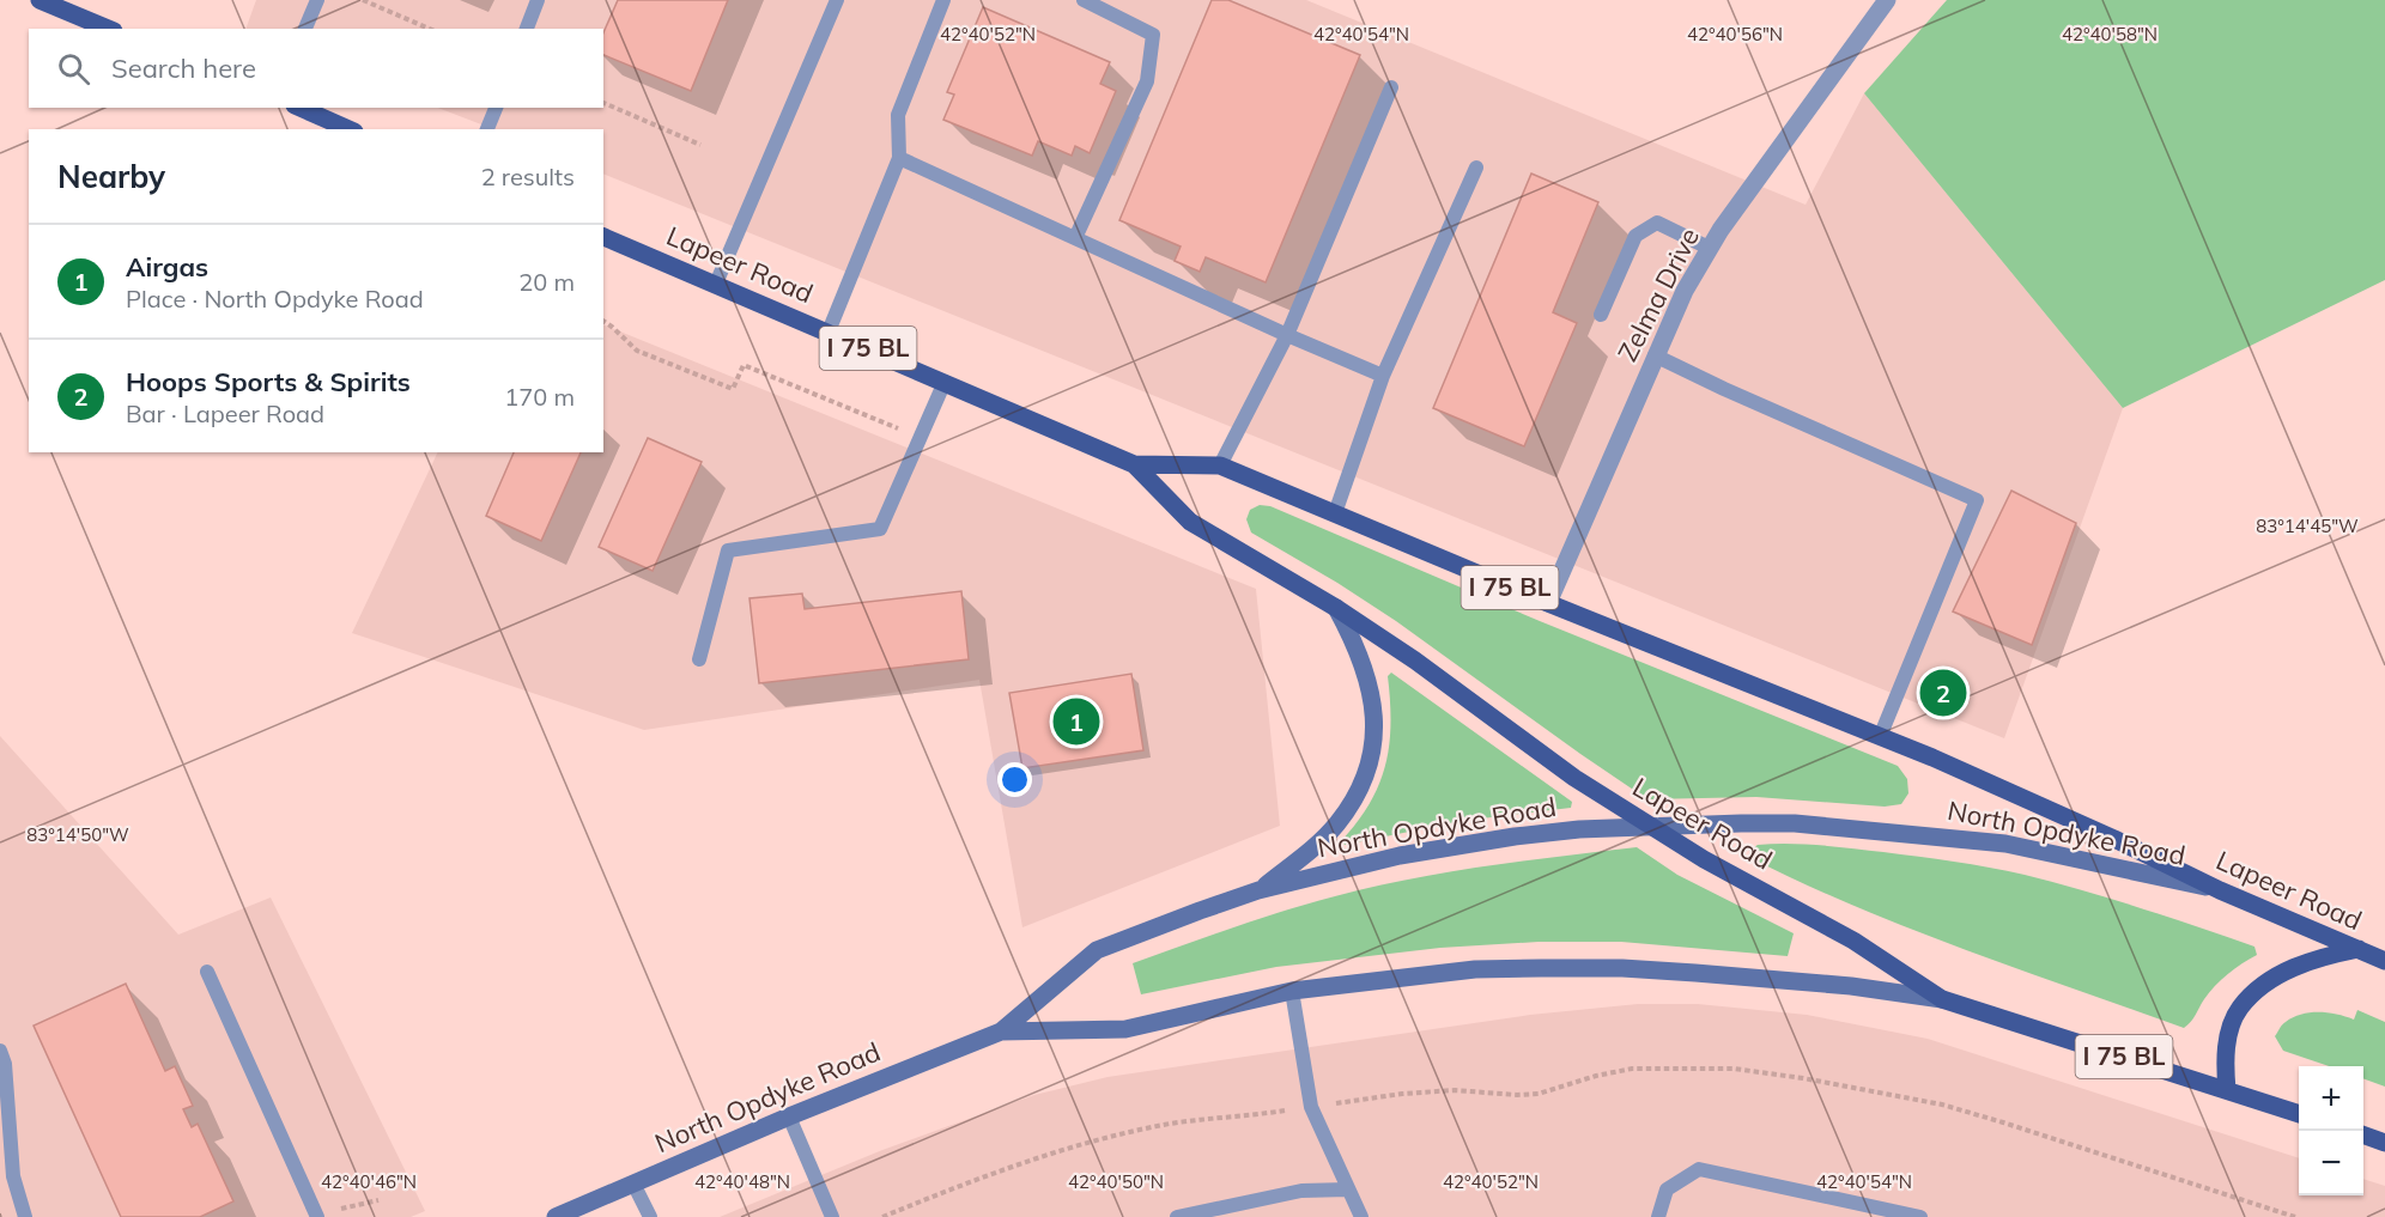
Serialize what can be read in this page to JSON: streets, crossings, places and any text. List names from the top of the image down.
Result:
{
  "streets": {
    "main road": ["Lapeer Road", "I 75 BL", "North Opdyke Road"],
    "street": ["Zelma Drive"]
  },
  "crossings": [
    ["Lapeer Road", "Zelma Drive"],
    ["Lapeer Road", "North Opdyke Road"]
  ],
  "page": {
    "search": "Search here",
    "heading": ["Nearby", "2 results"],
    "list": [
      {
        "mark": "1",
        "name": "Airgas",
        "note": "Place · North Opdyke Road",
        "value": "20 m"
      },
      {
        "mark": "2",
        "name": "Hoops Sports & Spirits",
        "note": "Bar · Lapeer Road",
        "value": "170 m"
      }
    ],
    "pins": ["2", "1"],
    "map_buttons": ["+", "−"]
  },
  "coordinates": [
    "42°40'52\"N",
    "42°40'54\"N",
    "42°40'56\"N",
    "42°40'58\"N",
    "83°14'45\"W",
    "83°14'50\"W",
    "42°40'46\"N",
    "42°40'48\"N",
    "42°40'50\"N"
  ]
}
